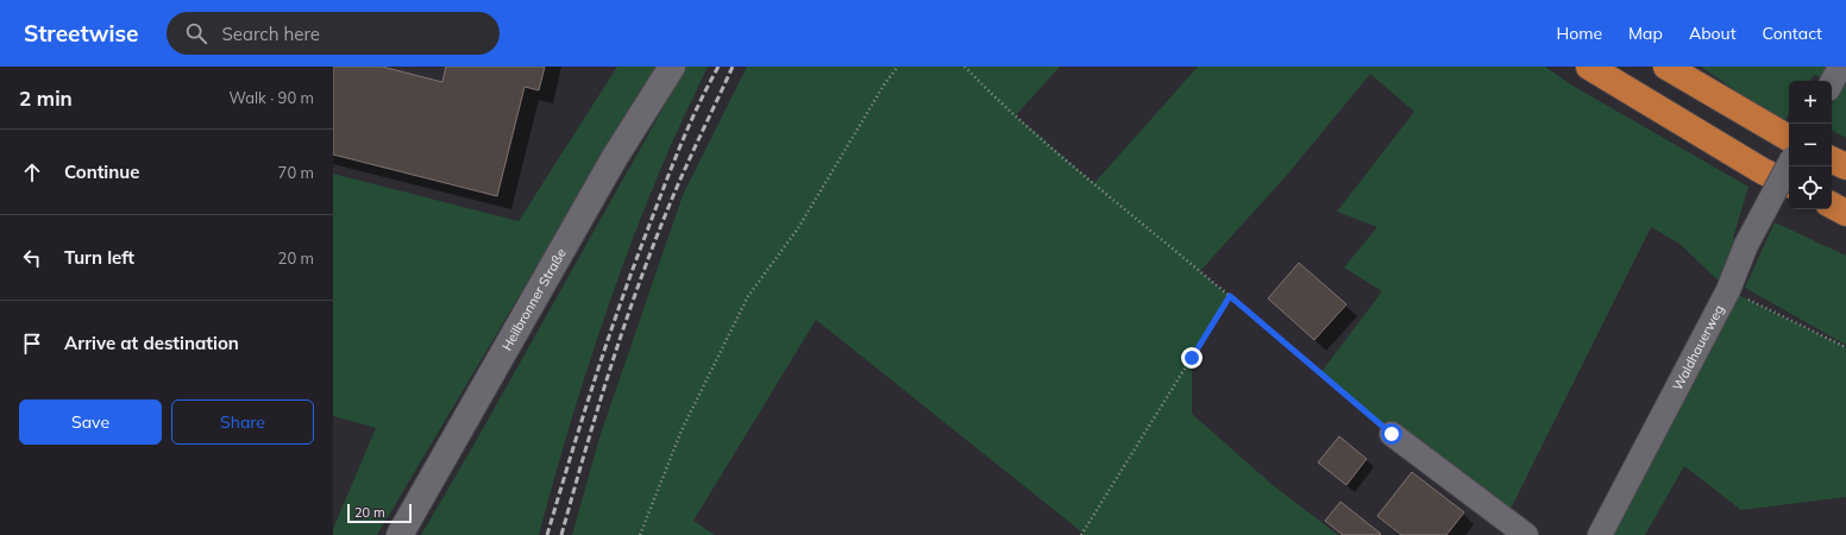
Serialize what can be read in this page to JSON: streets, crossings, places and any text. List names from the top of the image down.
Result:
{
  "streets": {
    "street": ["Heilbronner Straße", "Waldhauerweg"]
  },
  "scale_bar": "20 m",
  "page": {
    "header": "Streetwise",
    "search": "Search here",
    "nav": [
      "Home",
      "Map",
      "About",
      "Contact"
    ],
    "heading": ["2 min", "Walk · 90 m"],
    "map_buttons": ["+", "−"],
    "list": [
      ["Continue", "70 m"],
      ["Turn left", "20 m"],
      "Arrive at destination"
    ],
    "buttons": ["Save", "Share"],
    "scale": "20 m"
  }
}
